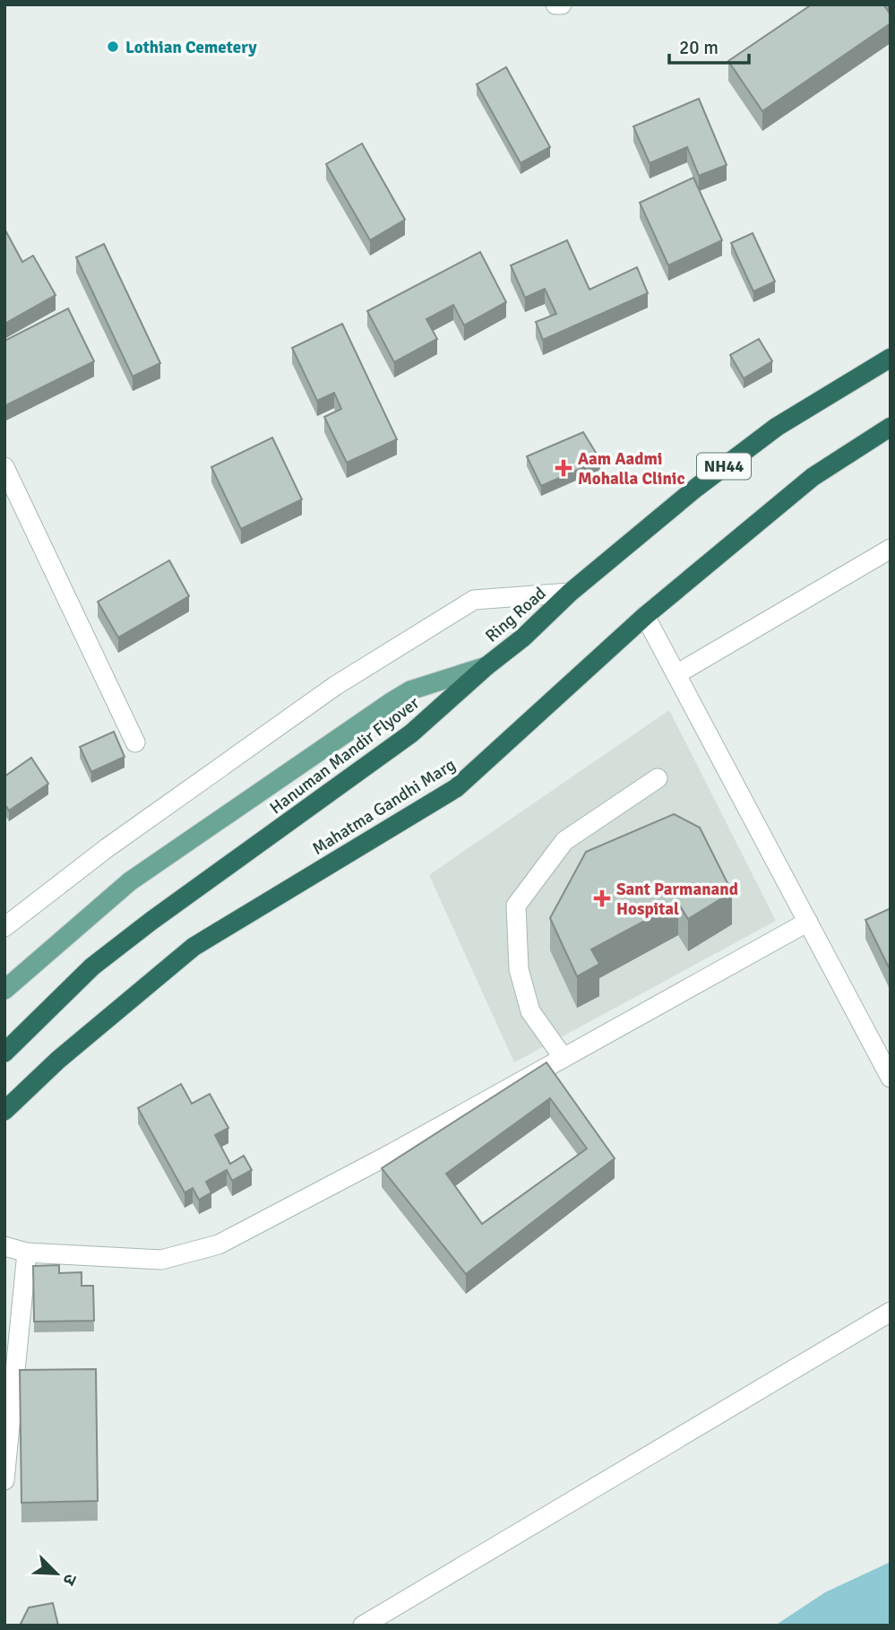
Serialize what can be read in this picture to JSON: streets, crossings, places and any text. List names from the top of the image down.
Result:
{
  "streets": {
    "highway": [
      "NH44",
      "Ring Road",
      "Hanuman Mandir Flyover",
      "Mahatma Gandhi Marg"
    ]
  },
  "crossings": [
    ["NH44", "Ring Road"],
    ["Ring Road", "Hanuman Mandir Flyover"]
  ],
  "places": {
    "other": ["Lothian Cemetery"],
    "health": ["Aam Aadmi Mohalla Clinic", "Sant Parmanand Hospital"]
  },
  "scale_bar": "20 m",
  "north": "bottom right"
}
